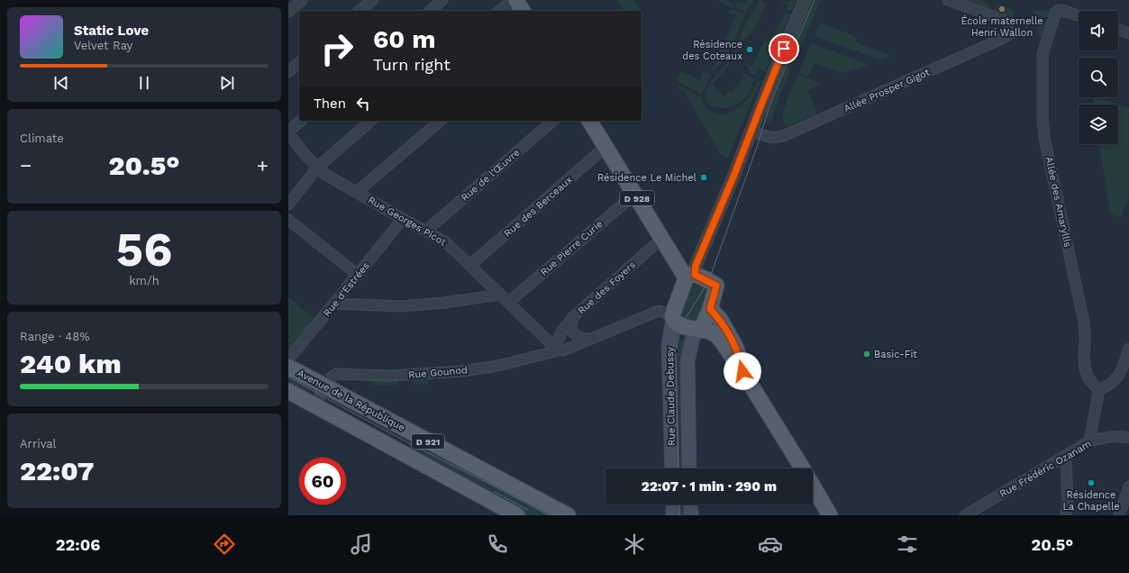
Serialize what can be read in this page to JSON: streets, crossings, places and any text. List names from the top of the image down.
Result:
{
  "streets": {
    "main road": [
      "D 928",
      "Rue Claude Debussy",
      "Avenue de la République",
      "D 921"
    ],
    "street": [
      "Allée Prosper Gigot",
      "Rue de l'Œuvre",
      "Allée des Amaryllis",
      "Rue des Berceaux",
      "Rue Georges Picot",
      "Rue Pierre Curie",
      "Rue des Foyers",
      "Rue d'Estrées",
      "Rue Gounod",
      "Rue Frédéric Ozanam"
    ]
  },
  "crossings": [
    ["Rue de l'Œuvre", "Rue Georges Picot"],
    ["D 928", "Rue des Berceaux"],
    ["D 928", "Rue Pierre Curie"],
    ["D 928", "Rue des Foyers"],
    ["Rue des Berceaux", "Rue Georges Picot"],
    ["Rue Georges Picot", "Rue Pierre Curie"],
    ["Rue Georges Picot", "Rue des Foyers"],
    ["Rue Georges Picot", "Rue d'Estrées"],
    ["Rue Georges Picot", "Rue Gounod"],
    ["Rue des Foyers", "Rue Gounod"],
    ["Rue Gounod", "Rue Claude Debussy"],
    ["Rue Gounod", "Avenue de la République"]
  ],
  "places": [
    "École maternelle Henri Wallon",
    "Résidence des Coteaux",
    "Résidence Le Michel",
    "Basic-Fit",
    "Résidence La Chapelle"
  ],
  "page": {
    "turn": ["60 m", "Turn right"],
    "song": ["Static Love", "Velvet Ray"],
    "then": "Then",
    "tile": [
      "Climate",
      ["56", "km/h"],
      ["Range · 48%", "240 km"],
      ["Arrival", "22:07"]
    ],
    "heat": ["−", "20.5°", "+"],
    "limit": "60",
    "trip": "22:07 · 1 min · 290 m",
    "tabs": ["22:06", "20.5°"]
  }
}
